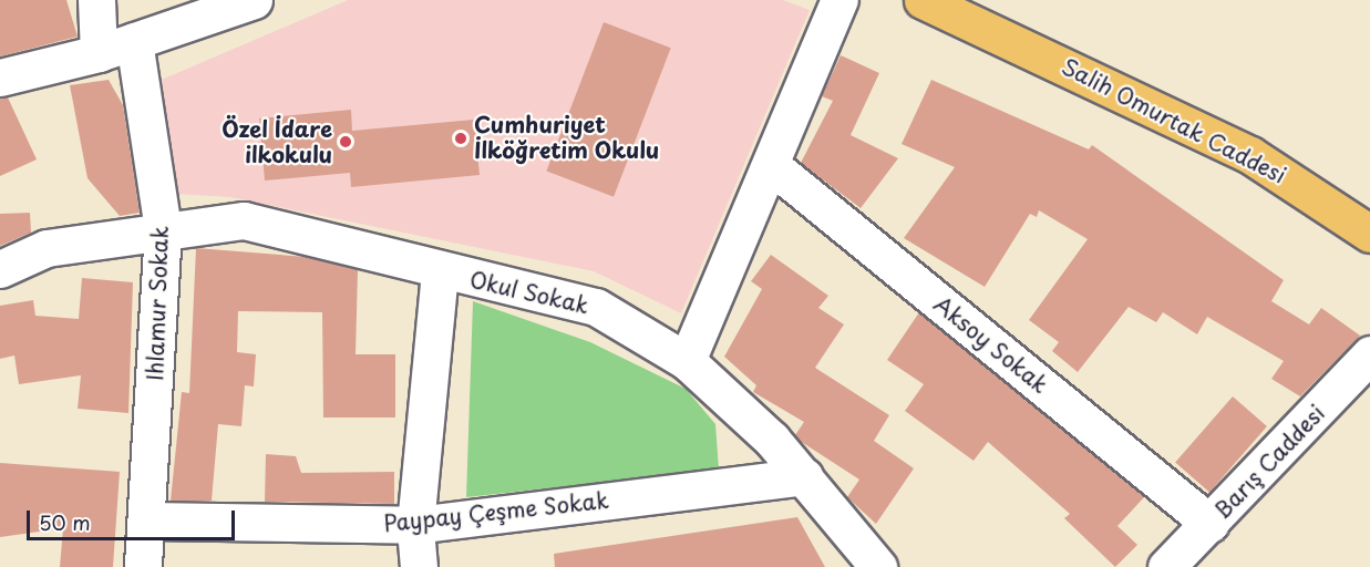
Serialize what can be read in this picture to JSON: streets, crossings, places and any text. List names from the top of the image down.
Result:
{
  "streets": {
    "main road": ["Salih Omurtak Caddesi"],
    "street": [
      "Okul Sokak",
      "Ihlamur Sokak",
      "Aksoy Sokak",
      "Barış Caddesi",
      "Paypay Çeşme Sokak"
    ]
  },
  "crossings": [
    ["Okul Sokak", "Ihlamur Sokak"],
    ["Okul Sokak", "Paypay Çeşme Sokak"],
    ["Ihlamur Sokak", "Paypay Çeşme Sokak"],
    ["Aksoy Sokak", "Barış Caddesi"]
  ],
  "places": ["Cumhuriyet İlköğretim Okulu", "Özel İdare ilkokulu"],
  "scale_bar": "50 m"
}
